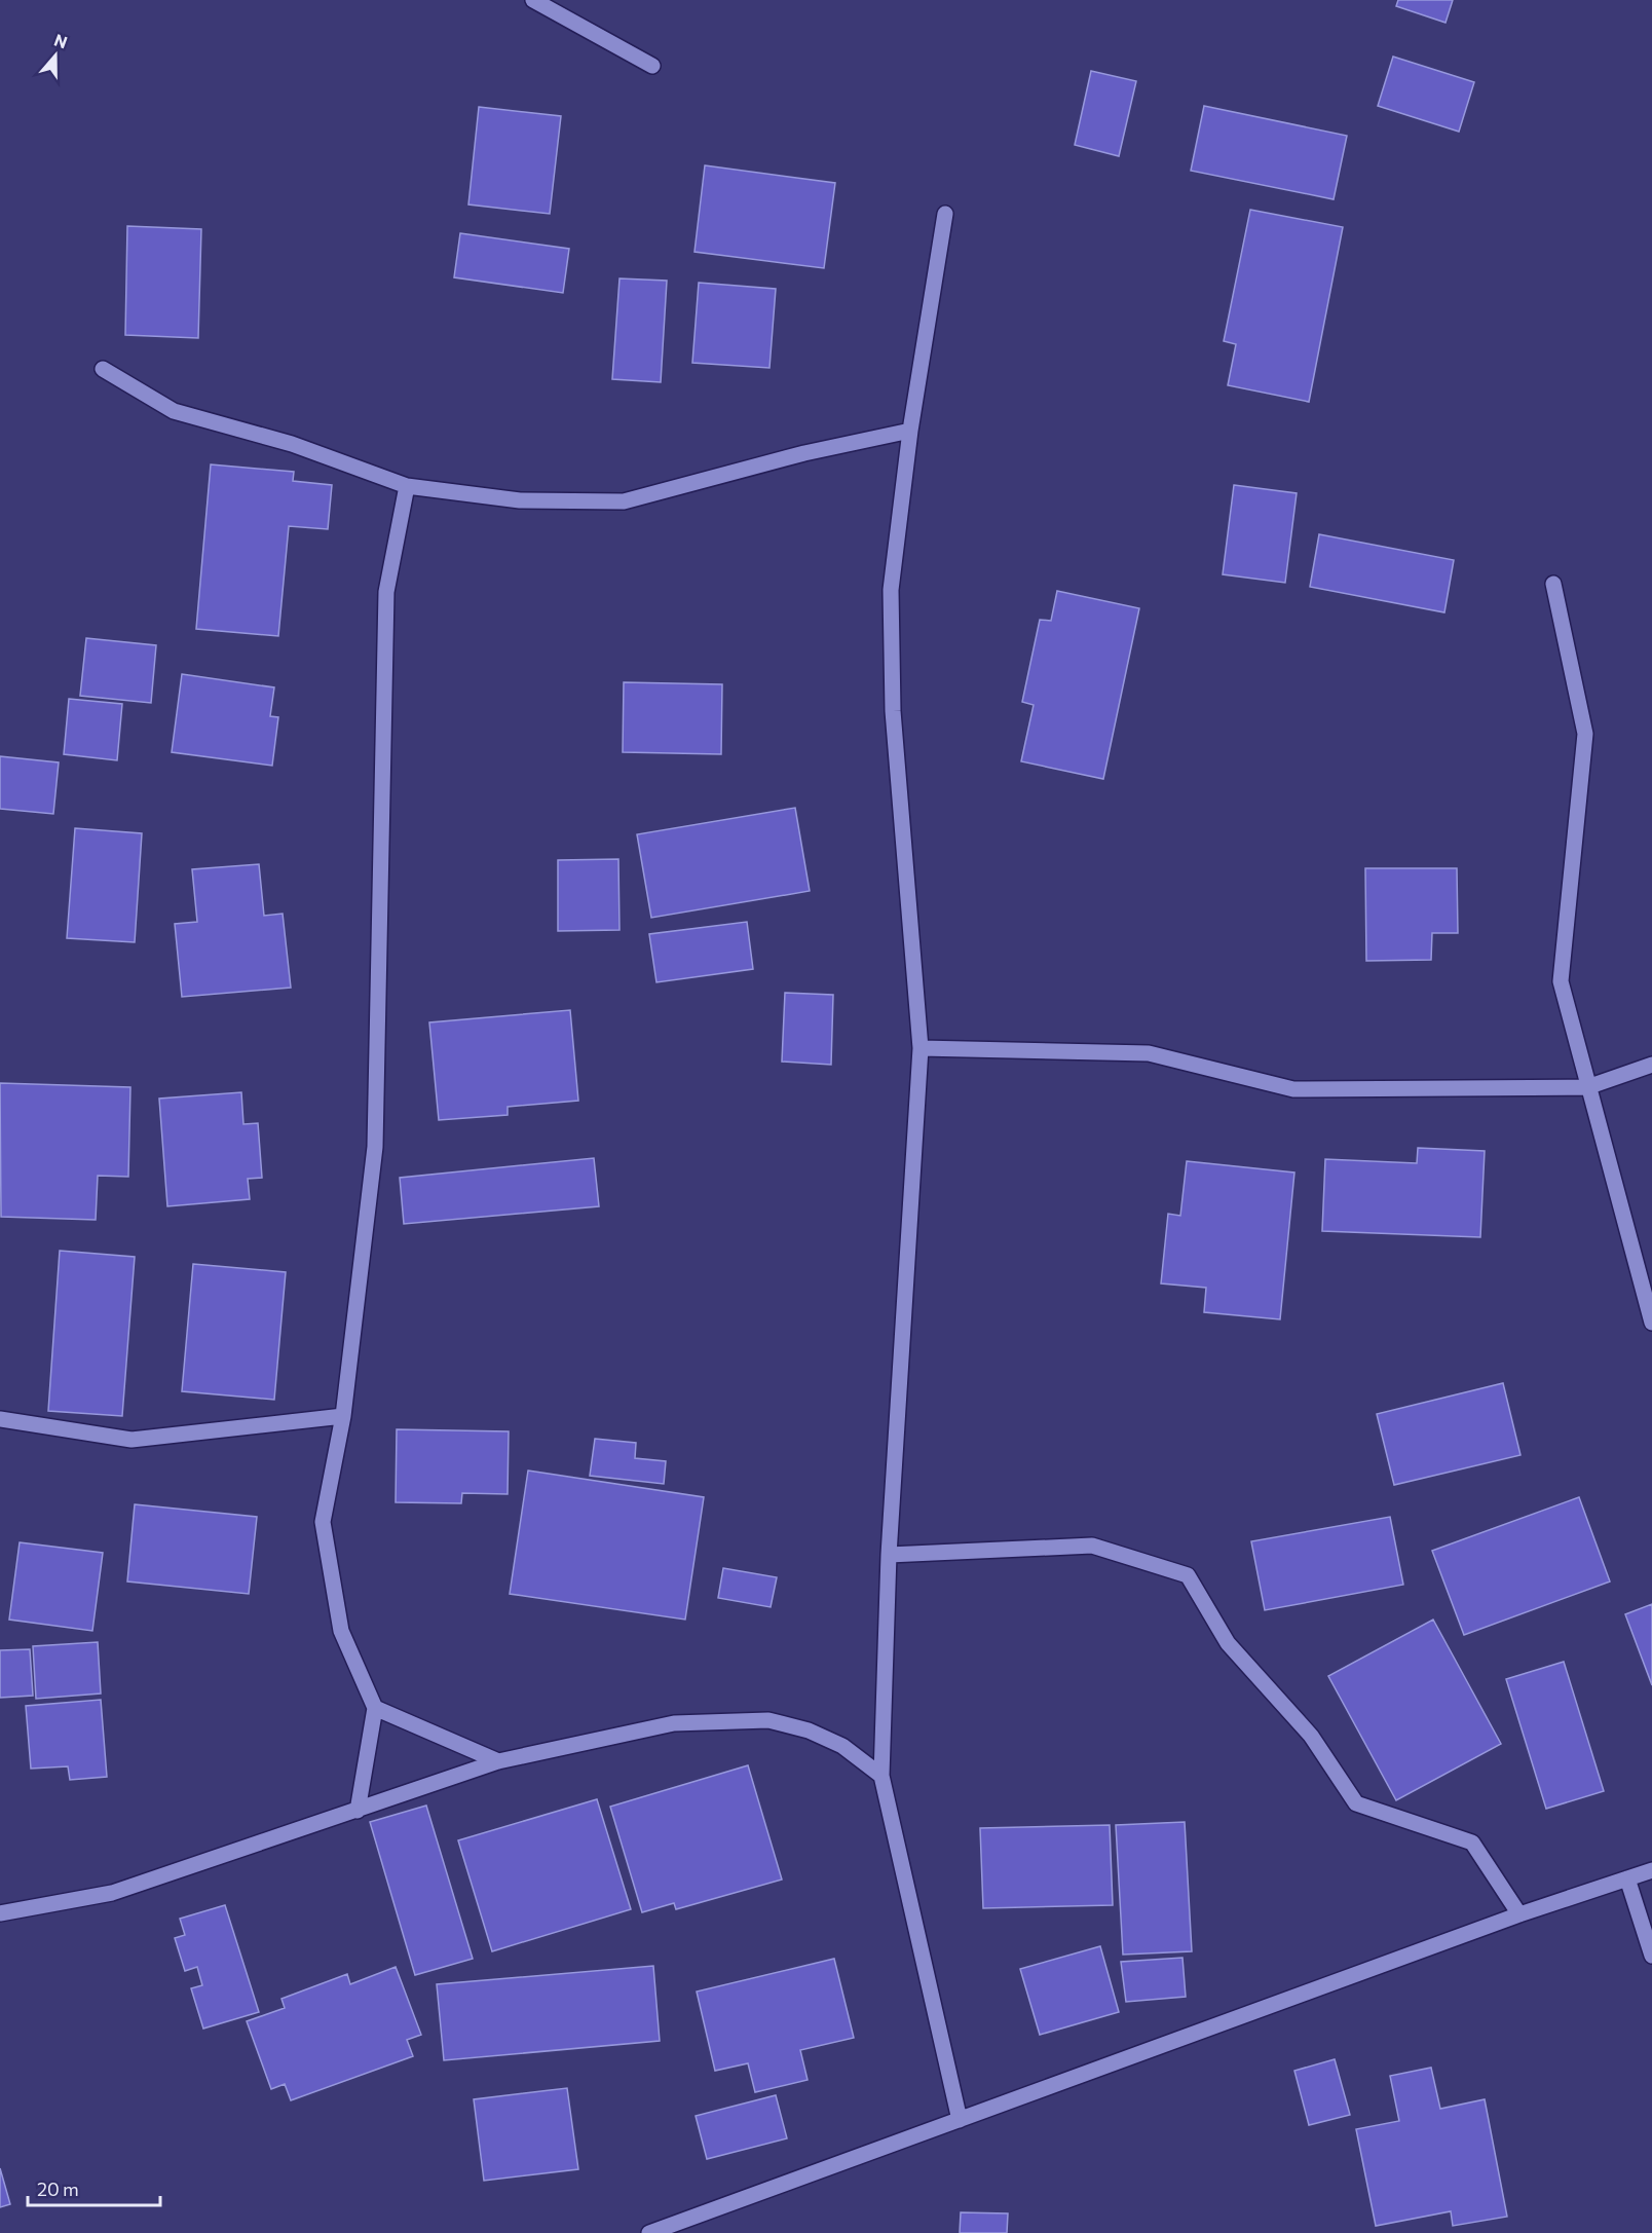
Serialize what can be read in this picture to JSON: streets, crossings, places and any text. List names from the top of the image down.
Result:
{
  "scale_bar": "20 m",
  "north": "top"
}
